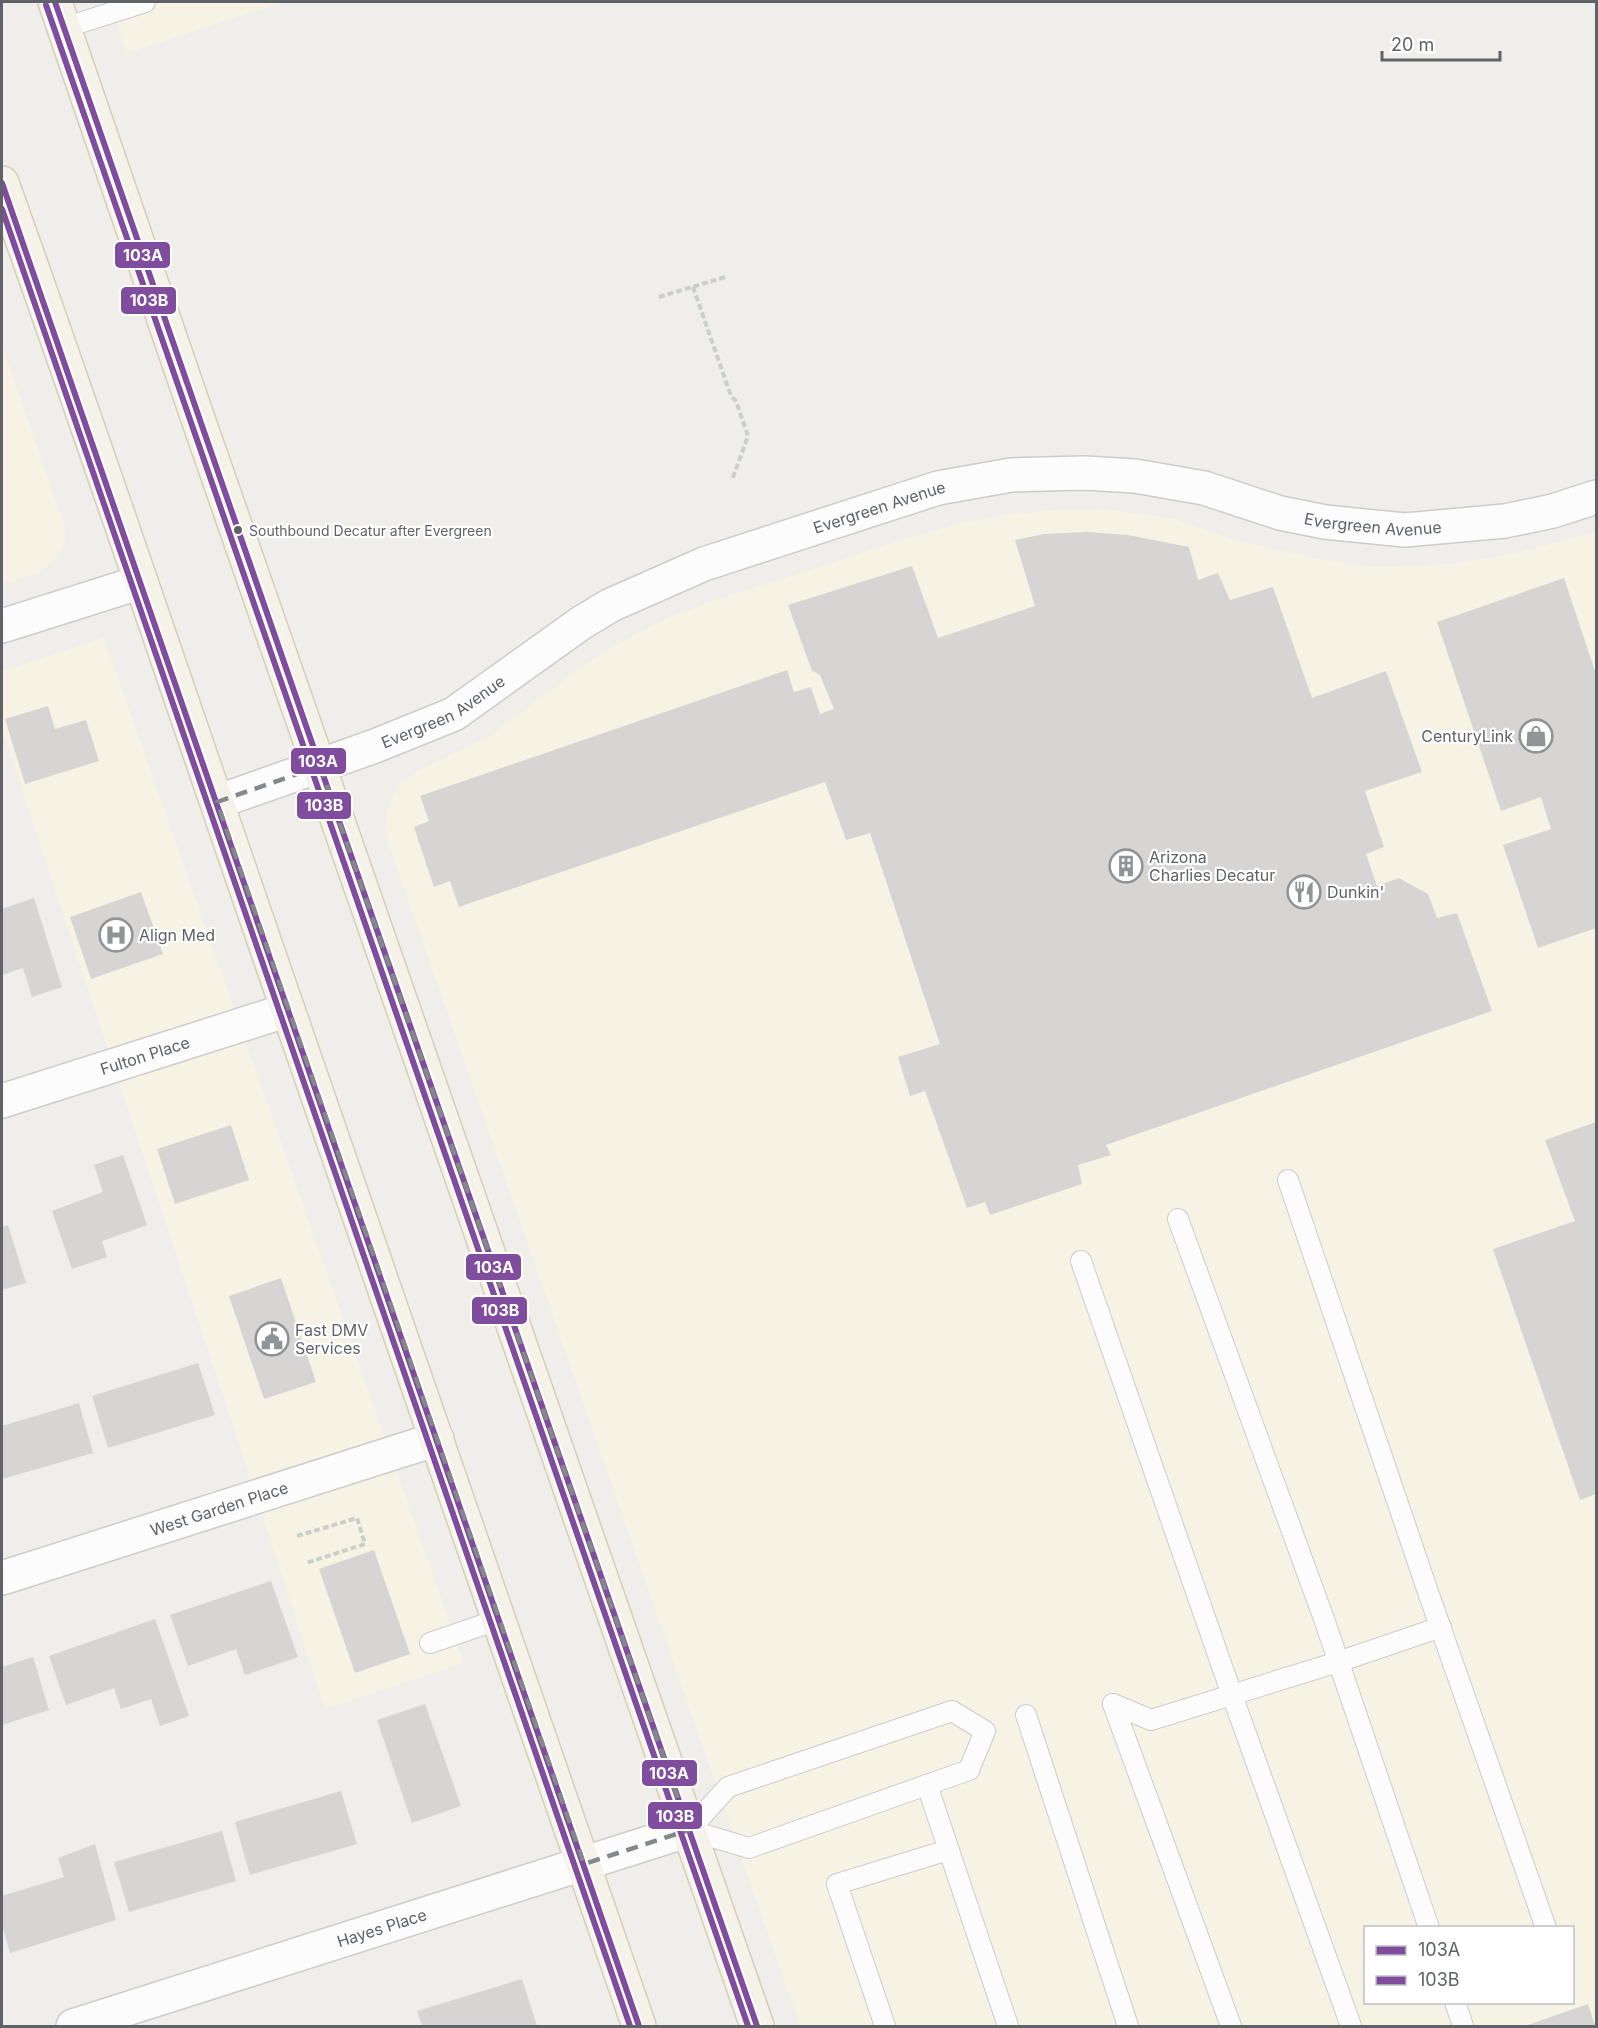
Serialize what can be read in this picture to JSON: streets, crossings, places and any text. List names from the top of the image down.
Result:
{
  "streets": {
    "street": [
      "Evergreen Avenue",
      "Fulton Place",
      "West Garden Place",
      "Hayes Place"
    ]
  },
  "places": {
    "other": ["Southbound Decatur after Evergreen"],
    "shop": ["CenturyLink"],
    "building": ["Arizona Charlies Decatur"],
    "restaurant": ["Dunkin'"],
    "hospital": ["Align Med"],
    "public building": ["Fast DMV Services"]
  },
  "lines": ["transit line 103A", "transit line 103B"],
  "legend": ["103A", "103B"],
  "scale_bar": "20 m"
}
